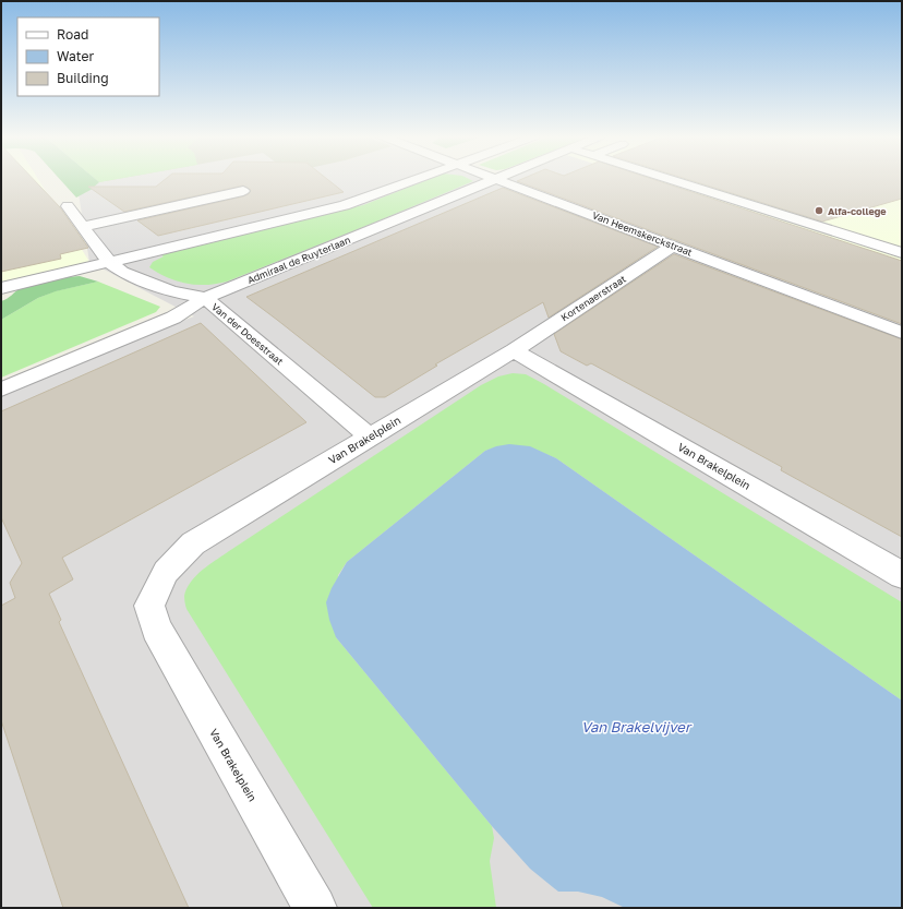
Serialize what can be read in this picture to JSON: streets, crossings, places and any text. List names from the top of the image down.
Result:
{
  "streets": {
    "street": [
      "Van Heemskerckstraat",
      "Admiraal de Ruyterlaan",
      "Kortenaerstraat",
      "Van der Doesstraat",
      "Van Brakelplein"
    ]
  },
  "crossings": [
    ["Van Heemskerckstraat", "Admiraal de Ruyterlaan"],
    ["Van Heemskerckstraat", "Kortenaerstraat"],
    ["Admiraal de Ruyterlaan", "Van der Doesstraat"],
    ["Kortenaerstraat", "Van Brakelplein"],
    ["Van der Doesstraat", "Van Brakelplein"]
  ],
  "water": ["Van Brakelvijver"],
  "places": ["Alfa-college"],
  "legend": ["Road", "Water", "Building"]
}
